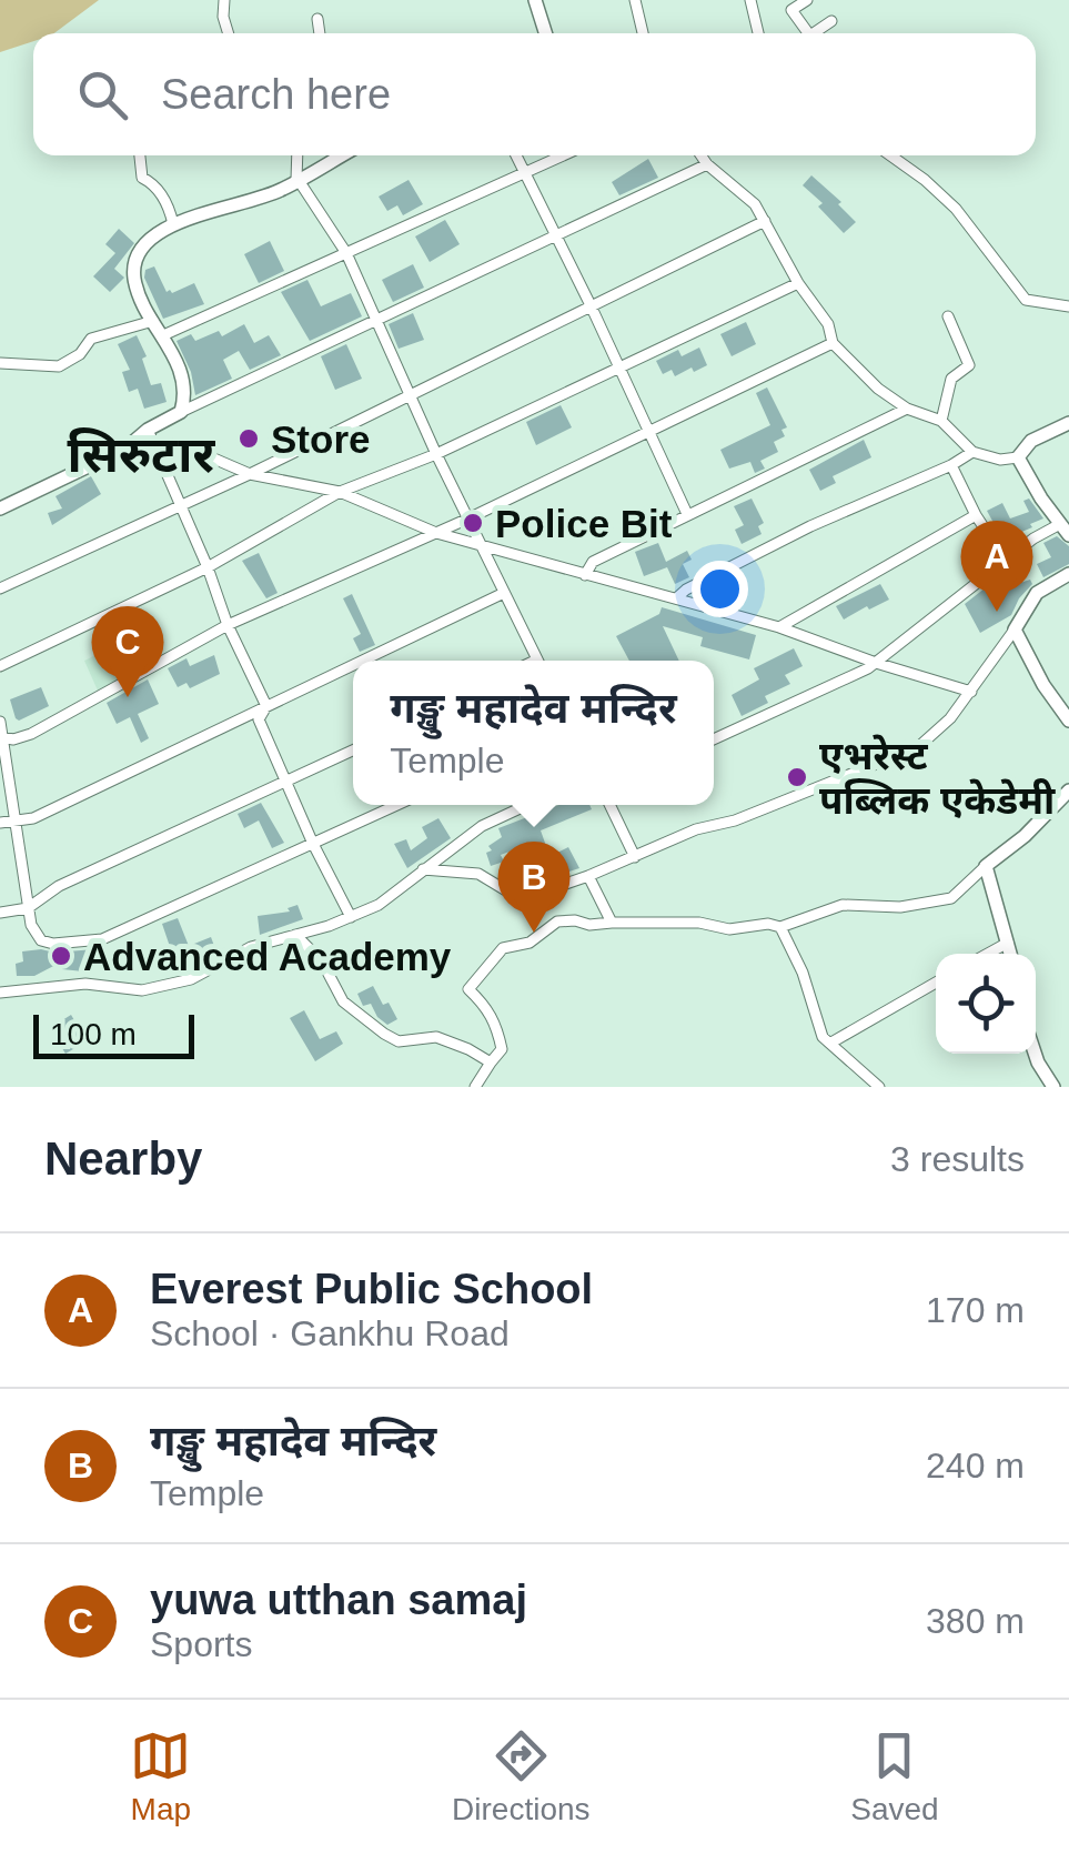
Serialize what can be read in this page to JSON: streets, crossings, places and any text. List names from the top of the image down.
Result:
{
  "districts": ["सिरुटार"],
  "places": [
    "Store",
    "Police Bit",
    "एभरेस्ट पब्लिक एकेडेमी",
    "Advanced Academy"
  ],
  "scale_bar": "100 m",
  "page": {
    "search": "Search here",
    "pins": ["A", "C", "B"],
    "popup": ["गङ्खु महादेव मन्दिर", "Temple"],
    "scale": "100 m",
    "heading": ["Nearby", "3 results"],
    "list": [
      {
        "mark": "A",
        "name": "Everest Public School",
        "note": "School · Gankhu Road",
        "value": "170 m"
      },
      {
        "mark": "B",
        "name": "गङ्खु महादेव मन्दिर",
        "note": "Temple",
        "value": "240 m"
      },
      {
        "mark": "C",
        "name": "yuwa utthan samaj",
        "note": "Sports",
        "value": "380 m"
      }
    ],
    "nav": ["Map", "Directions", "Saved"]
  }
}
